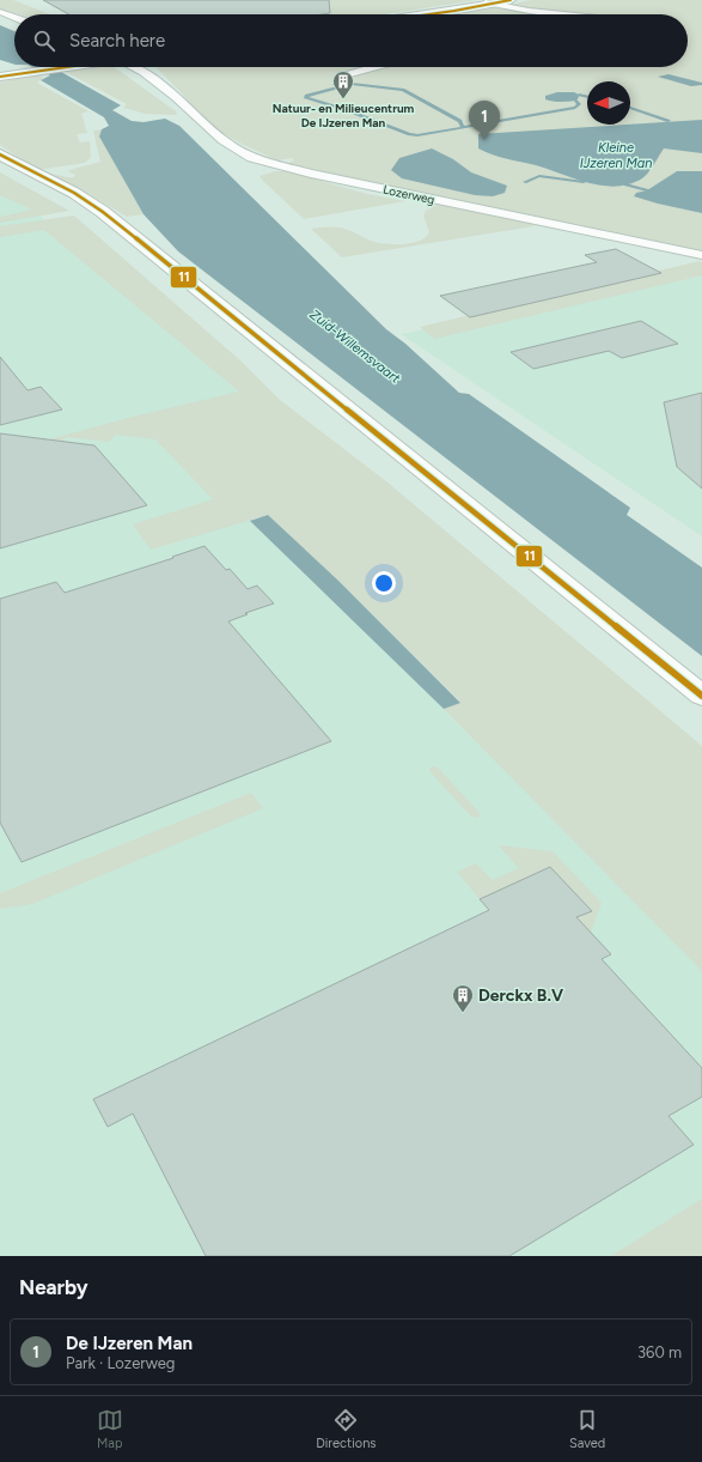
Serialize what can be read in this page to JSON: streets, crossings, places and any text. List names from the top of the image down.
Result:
{
  "streets": {
    "street": ["Lozerweg"]
  },
  "water": ["Kleine IJzeren Man", "Zuid-Willemsvaart"],
  "places": {
    "building": ["Natuur- en Milieucentrum De IJzeren Man", "Derckx B.V"]
  },
  "lines": ["transit line 11"],
  "north": "left",
  "page": {
    "search": "Search here",
    "pins": "1",
    "heading": "Nearby",
    "list": [
      {
        "mark": "1",
        "name": "De IJzeren Man",
        "note": "Park · Lozerweg",
        "value": "360 m"
      }
    ],
    "nav": ["Map", "Directions", "Saved"]
  }
}
